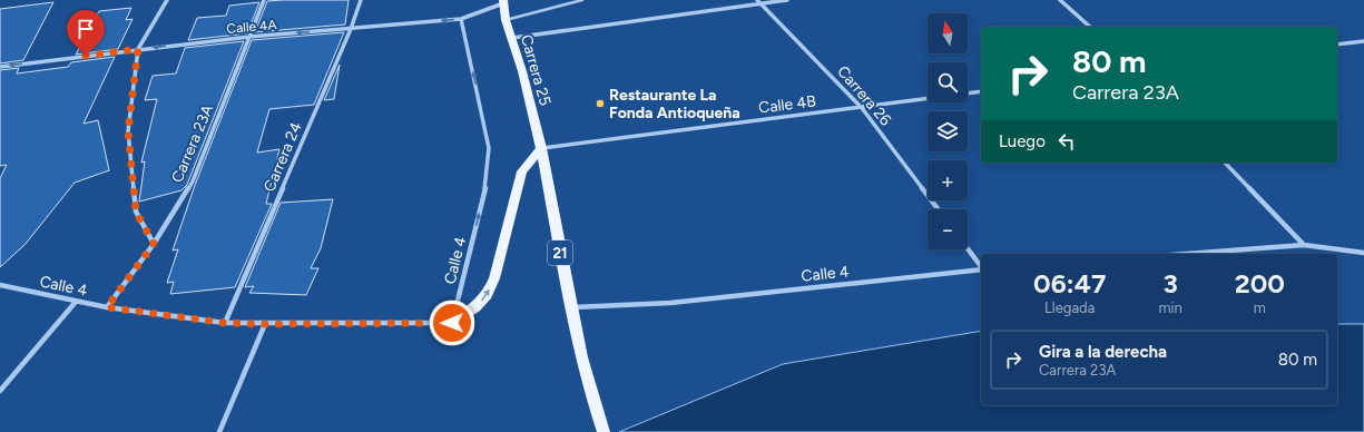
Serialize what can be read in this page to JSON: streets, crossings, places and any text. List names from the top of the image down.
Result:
{
  "streets": {
    "main road": ["Carrera 25", "21"],
    "street": [
      "Calle 4A",
      "Carrera 26",
      "Calle 4B",
      "Carrera 23A",
      "Carrera 24",
      "Calle 4"
    ]
  },
  "crossings": [
    ["Calle 4A", "Carrera 25"],
    ["Calle 4A", "Carrera 23A"],
    ["Calle 4A", "Carrera 24"],
    ["Calle 4A", "Calle 4"],
    ["Carrera 25", "Calle 4B"],
    ["Carrera 25", "21"],
    ["Carrera 26", "Calle 4B"],
    ["Calle 4B", "21"],
    ["Carrera 23A", "Calle 4"],
    ["Carrera 24", "Calle 4"],
    ["21", "Calle 4"]
  ],
  "one_way": ["Calle 4A"],
  "places": ["Restaurante La Fonda Antioqueña"],
  "north": "top",
  "page": {
    "map_buttons": ["+", "−"],
    "turn": ["80 m", "Carrera 23A"],
    "then": "Luego",
    "eta": [
      "06:47",
      "Llegada",
      "3",
      "min",
      "200",
      "m"
    ],
    "list": [
      {
        "name": "Gira a la derecha",
        "note": "Carrera 23A",
        "value": "80 m"
      }
    ]
  }
}
